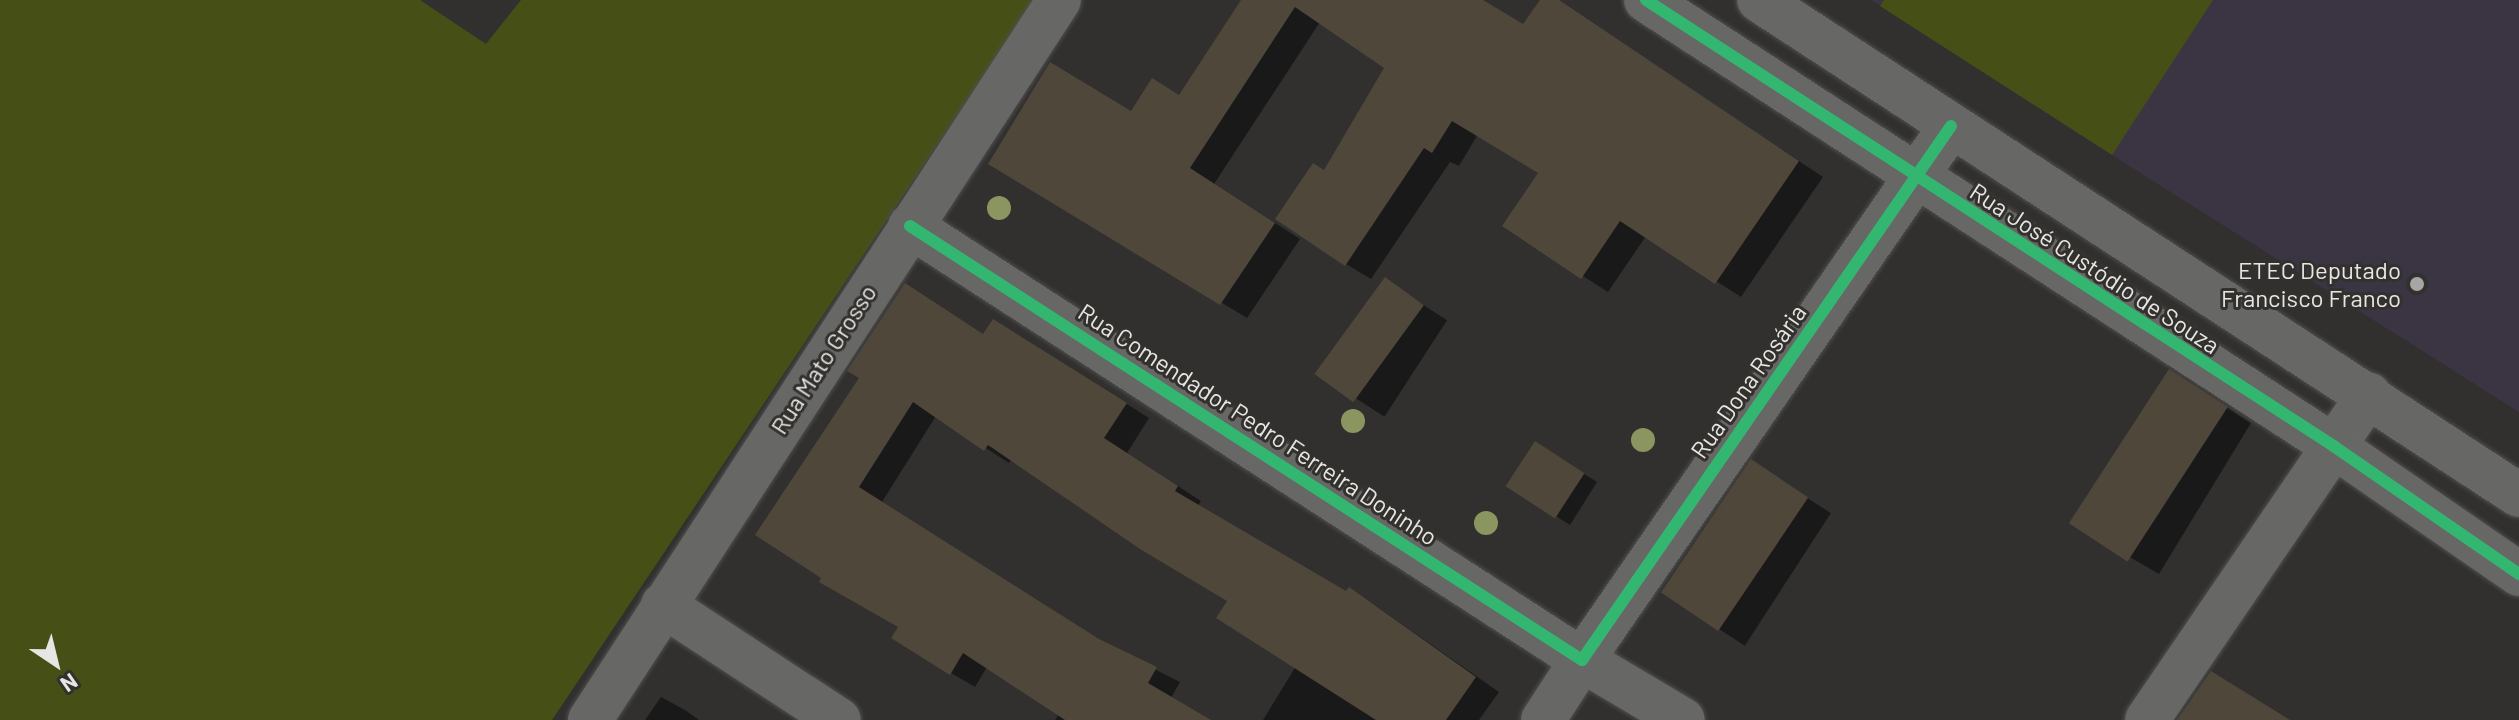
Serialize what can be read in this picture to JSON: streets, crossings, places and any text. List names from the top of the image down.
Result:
{
  "streets": {
    "street": [
      "Rua José Custódio de Souza",
      "Rua Mato Grosso",
      "Rua Dona Rosária",
      "Rua Comendador Pedro Ferreira Doninho"
    ]
  },
  "crossings": [
    ["Rua José Custódio de Souza", "Rua Dona Rosária"],
    ["Rua Mato Grosso", "Rua Comendador Pedro Ferreira Doninho"],
    ["Rua Dona Rosária", "Rua Comendador Pedro Ferreira Doninho"]
  ],
  "places": ["ETEC Deputado Francisco Franco"],
  "north": "bottom right"
}
